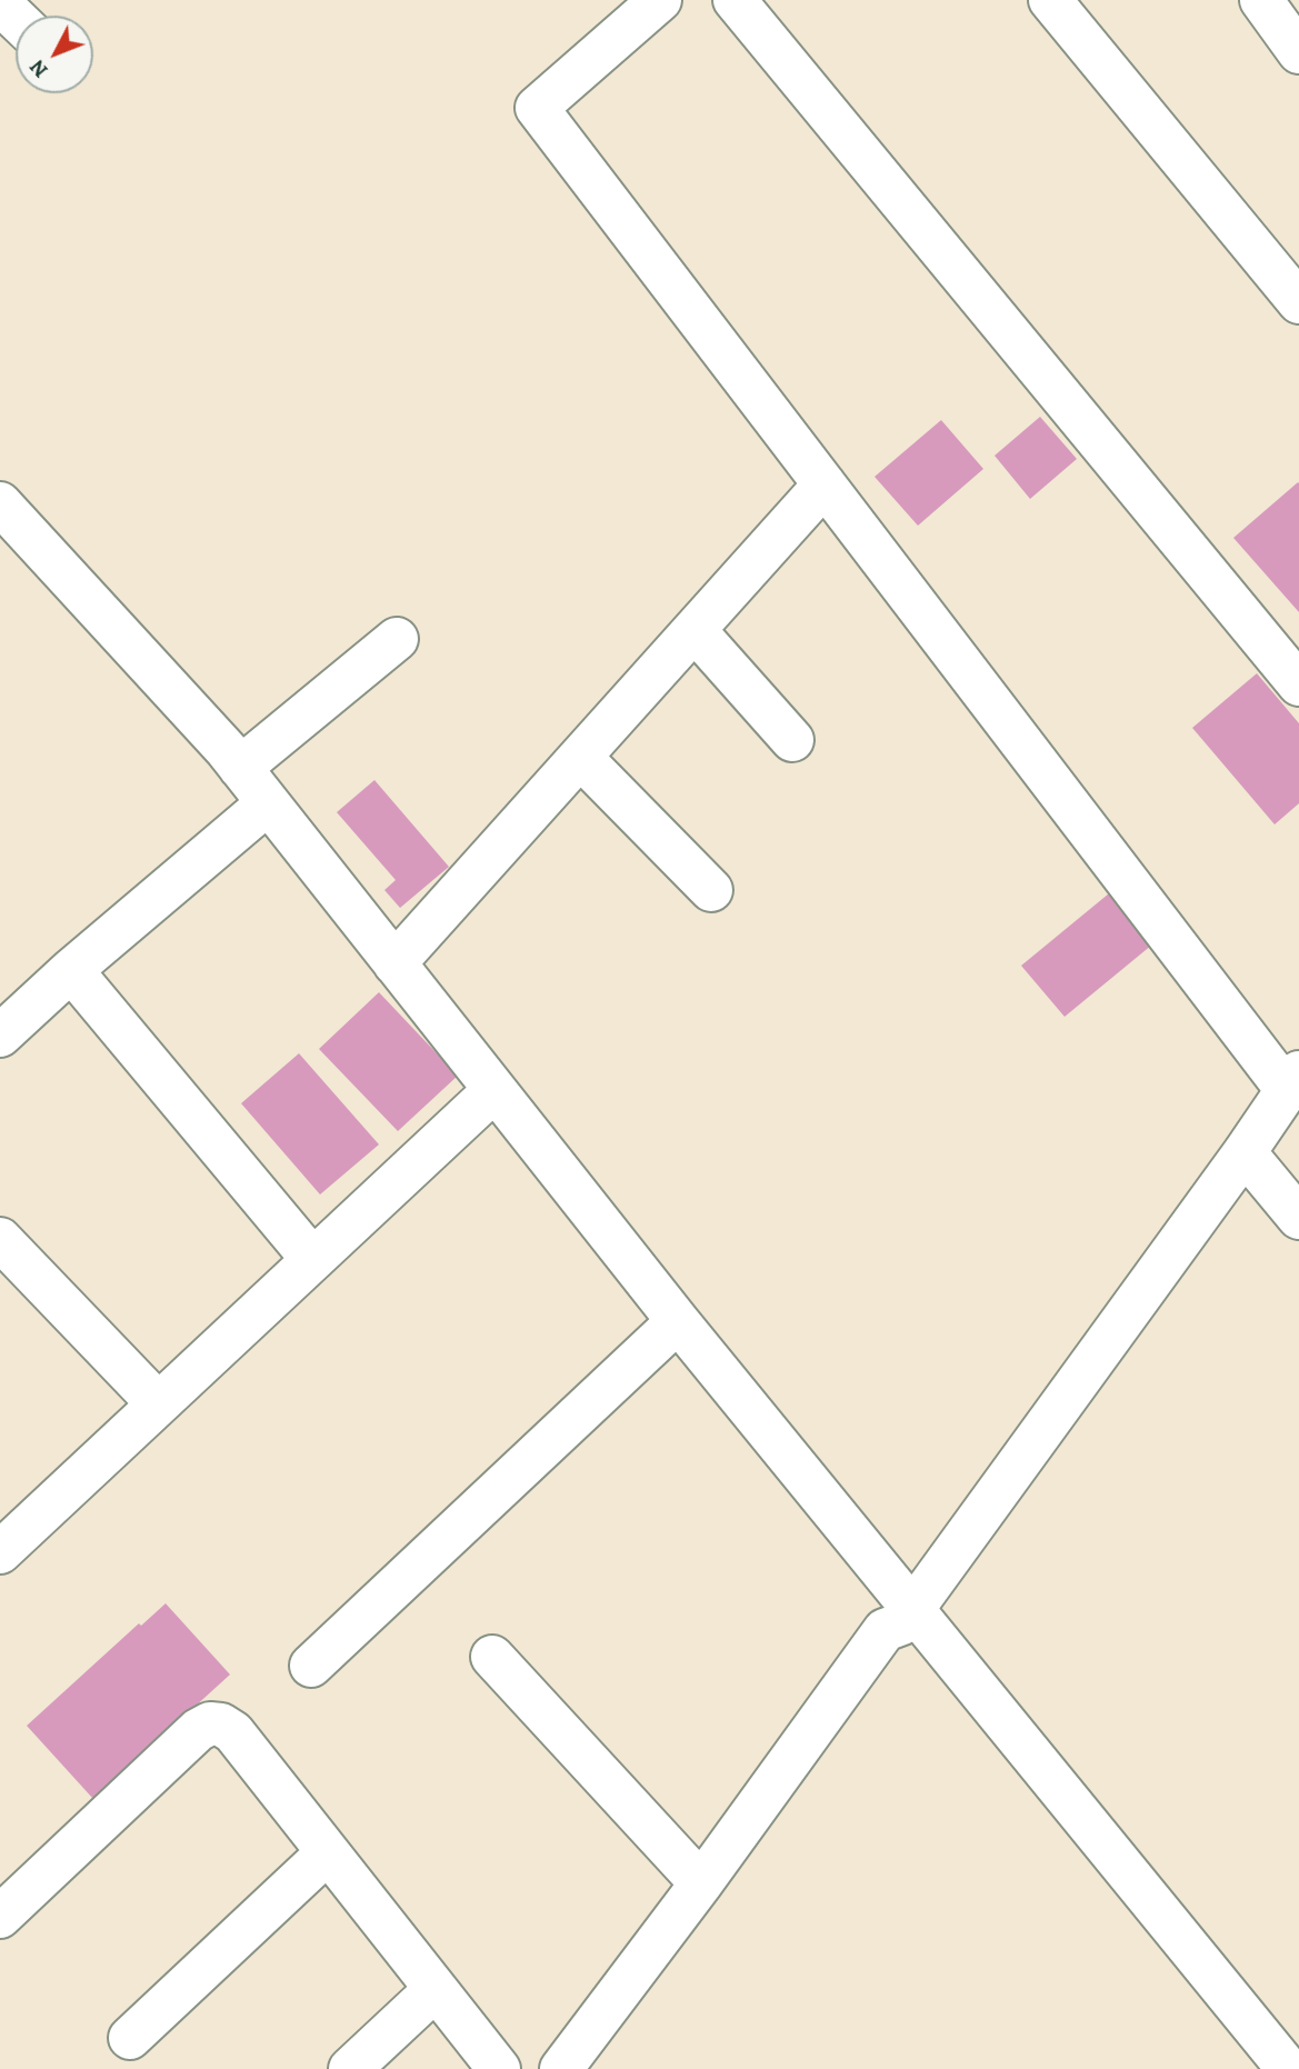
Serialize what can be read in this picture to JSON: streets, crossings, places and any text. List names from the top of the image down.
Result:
{
  "north": "bottom left"
}
